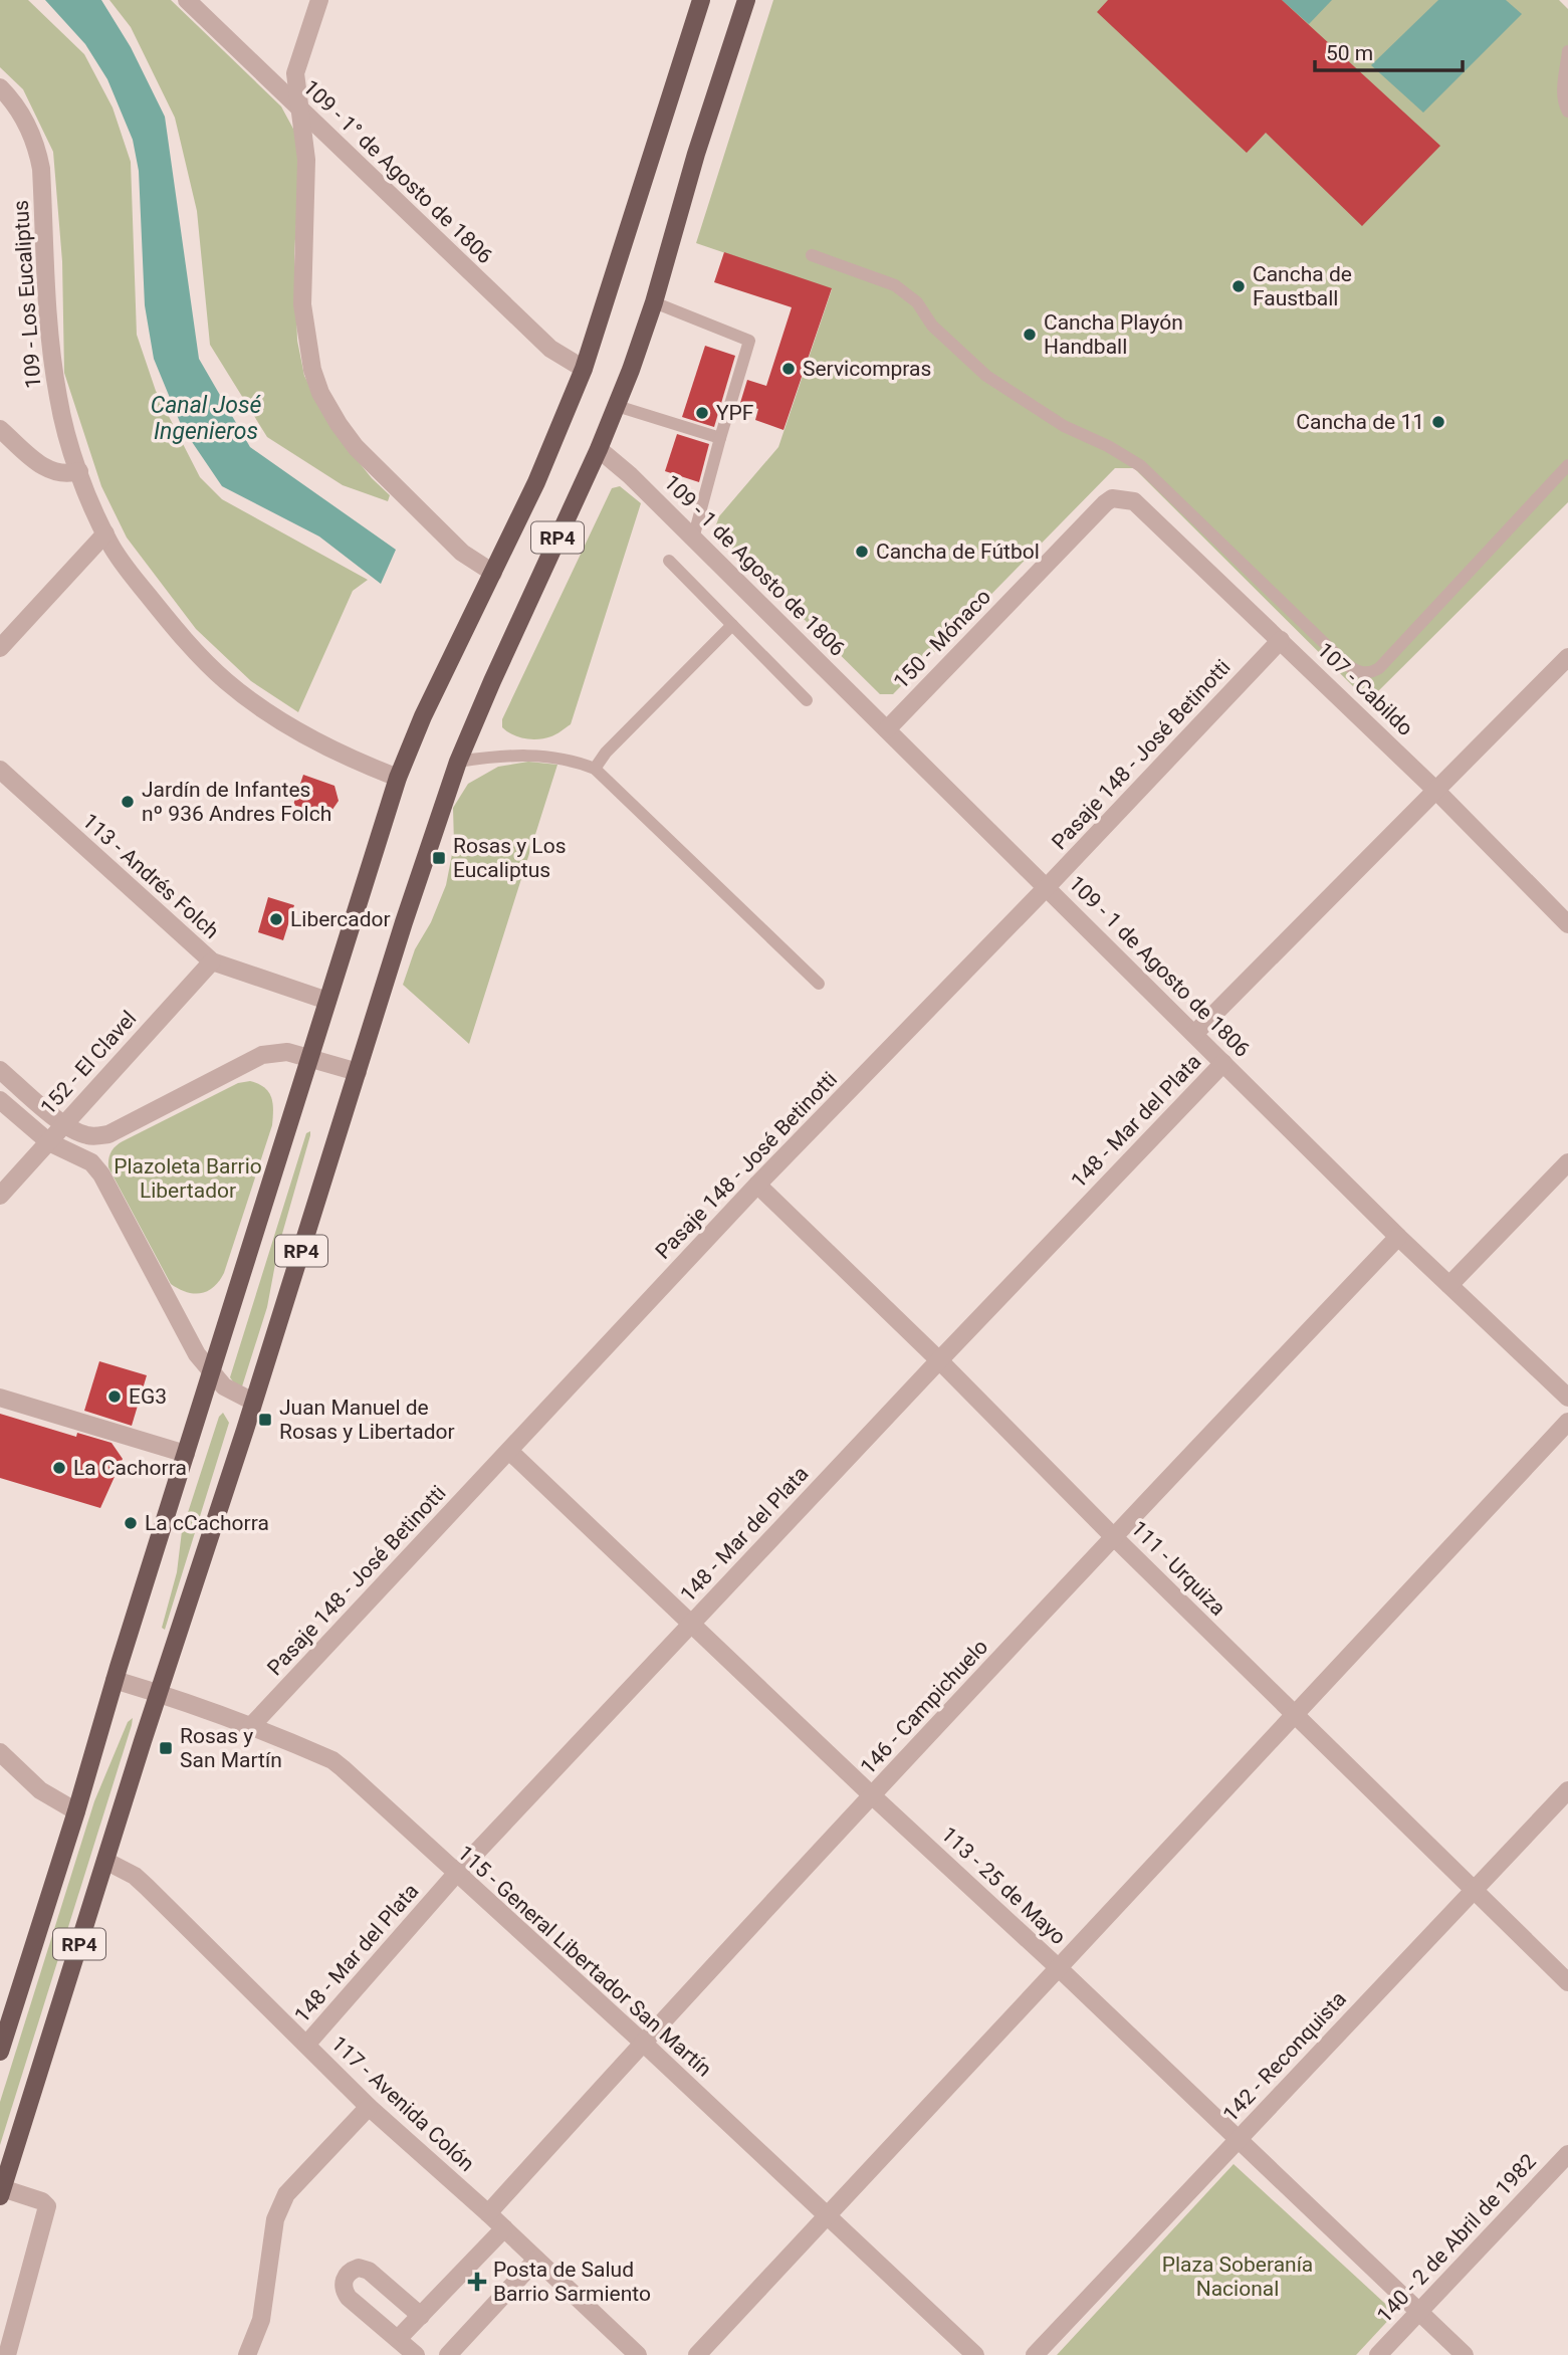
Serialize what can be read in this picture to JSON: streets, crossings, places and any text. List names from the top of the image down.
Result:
{
  "streets": {
    "main road": ["RP4"],
    "street": [
      "109 - 1° de Agosto de 1806",
      "109 - Los Eucaliptus",
      "109 - 1 de Agosto de 1806",
      "150 - Mónaco",
      "107 - Cabildo",
      "Pasaje 148 - José Betinotti",
      "113 - Andrés Folch",
      "152 - El Clavel",
      "148 - Mar del Plata",
      "111 - Urquiza",
      "146 - Campichuelo",
      "113 - 25 de Mayo",
      "115 - General Libertador San Martín",
      "142 - Reconquista",
      "117 - Avenida Colón",
      "140 - 2 de Abril de 1982"
    ]
  },
  "crossings": [
    ["109 - 1° de Agosto de 1806", "RP4"],
    ["109 - Los Eucaliptus", "RP4"],
    ["RP4", "109 - 1 de Agosto de 1806"],
    ["RP4", "113 - Andrés Folch"],
    ["RP4", "115 - General Libertador San Martín"],
    ["RP4", "117 - Avenida Colón"],
    ["109 - 1 de Agosto de 1806", "150 - Mónaco"],
    ["109 - 1 de Agosto de 1806", "Pasaje 148 - José Betinotti"],
    ["109 - 1 de Agosto de 1806", "148 - Mar del Plata"],
    ["109 - 1 de Agosto de 1806", "146 - Campichuelo"],
    ["150 - Mónaco", "107 - Cabildo"],
    ["107 - Cabildo", "Pasaje 148 - José Betinotti"],
    ["107 - Cabildo", "148 - Mar del Plata"],
    ["Pasaje 148 - José Betinotti", "111 - Urquiza"],
    ["Pasaje 148 - José Betinotti", "113 - 25 de Mayo"],
    ["Pasaje 148 - José Betinotti", "115 - General Libertador San Martín"],
    ["113 - Andrés Folch", "152 - El Clavel"],
    ["148 - Mar del Plata", "111 - Urquiza"],
    ["148 - Mar del Plata", "113 - 25 de Mayo"],
    ["148 - Mar del Plata", "115 - General Libertador San Martín"],
    ["148 - Mar del Plata", "117 - Avenida Colón"],
    ["111 - Urquiza", "146 - Campichuelo"],
    ["111 - Urquiza", "142 - Reconquista"],
    ["146 - Campichuelo", "113 - 25 de Mayo"],
    ["146 - Campichuelo", "115 - General Libertador San Martín"],
    ["146 - Campichuelo", "117 - Avenida Colón"],
    ["113 - 25 de Mayo", "142 - Reconquista"],
    ["113 - 25 de Mayo", "140 - 2 de Abril de 1982"]
  ],
  "water": ["Canal José Ingenieros"],
  "parks": ["Plazoleta Barrio Libertador", "Plaza Soberanía Nacional"],
  "places": {
    "other": [
      "Cancha de Faustball",
      "Cancha Playón Handball",
      "Servicompras",
      "YPF",
      "Cancha de 11",
      "Cancha de Fútbol",
      "Jardín de Infantes nº 936 Andres Folch",
      "Libercador",
      "EG3",
      "La Cachorra",
      "La cCachorra"
    ],
    "transit": ["Rosas y Los Eucaliptus", "Juan Manuel de Rosas y Libertador", "Rosas y San Martín"],
    "health": ["Posta de Salud Barrio Sarmiento"]
  },
  "scale_bar": "50 m"
}
